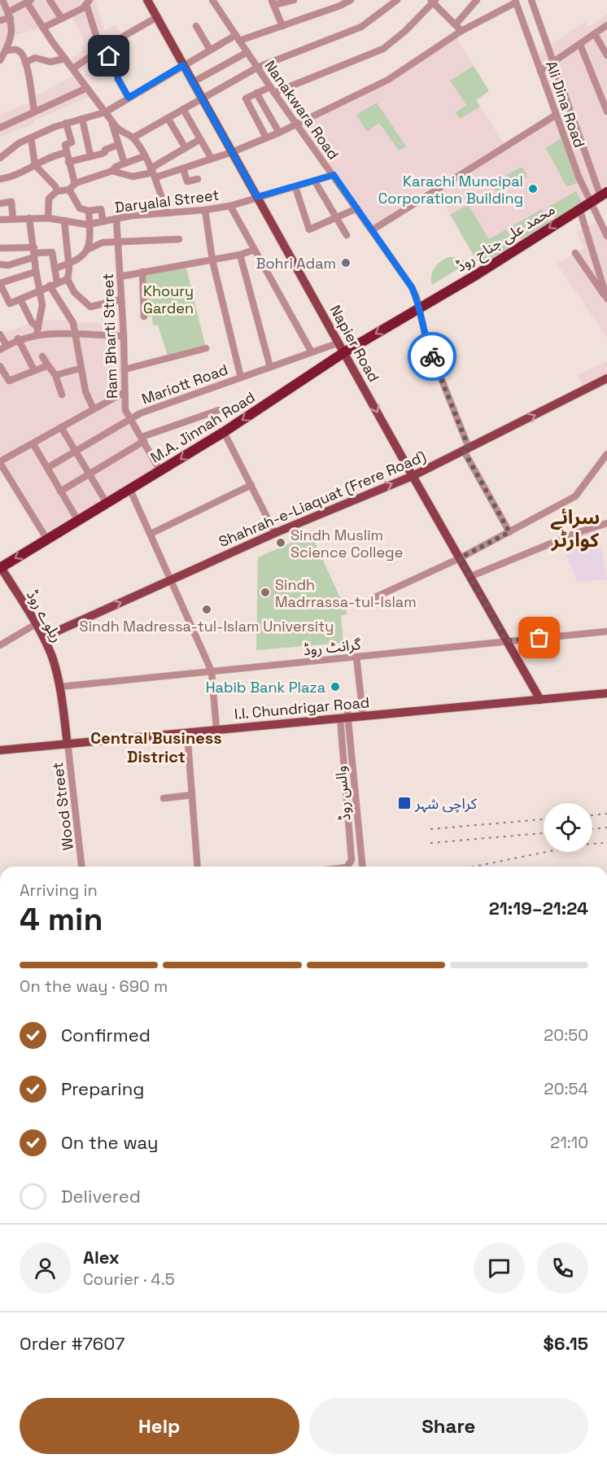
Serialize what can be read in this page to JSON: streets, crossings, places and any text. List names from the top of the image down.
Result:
{
  "streets": {
    "highway": ["محمد علی جناح روڈ", "M.A. Jinnah Road"],
    "main road": [
      "Napier Road",
      "Shahrah-e-Liaquat (Frere Road)",
      "ریلوے روڈ",
      "I.I. Chundrigar Road"
    ],
    "street": [
      "Ali Dina Road",
      "Nanakwara Road",
      "Daryalal Street",
      "Ram Bharti Street",
      "Mariott Road",
      "گرانٹ روڈ",
      "والس روڈ",
      "Wood Street"
    ]
  },
  "crossings": [
    ["Ali Dina Road", "محمد علی جناح روڈ"],
    ["Nanakwara Road", "Daryalal Street"],
    ["Nanakwara Road", "محمد علی جناح روڈ"],
    ["Nanakwara Road", "M.A. Jinnah Road"],
    ["Nanakwara Road", "Shahrah-e-Liaquat (Frere Road)"],
    ["Daryalal Street", "Ram Bharti Street"],
    ["Daryalal Street", "Napier Road"],
    ["محمد علی جناح روڈ", "M.A. Jinnah Road"],
    ["Ram Bharti Street", "Mariott Road"],
    ["Ram Bharti Street", "M.A. Jinnah Road"],
    ["Napier Road", "Mariott Road"],
    ["Napier Road", "M.A. Jinnah Road"],
    ["Napier Road", "Shahrah-e-Liaquat (Frere Road)"],
    ["Napier Road", "گرانٹ روڈ"],
    ["Napier Road", "I.I. Chundrigar Road"],
    ["M.A. Jinnah Road", "ریلوے روڈ"],
    ["Shahrah-e-Liaquat (Frere Road)", "ریلوے روڈ"],
    ["ریلوے روڈ", "گرانٹ روڈ"],
    ["ریلوے روڈ", "I.I. Chundrigar Road"],
    ["ریلوے روڈ", "Wood Street"],
    ["I.I. Chundrigar Road", "والس روڈ"],
    ["I.I. Chundrigar Road", "Wood Street"]
  ],
  "one_way": ["محمد علی جناح روڈ", "M.A. Jinnah Road", "Shahrah-e-Liaquat (Frere Road)"],
  "districts": ["سرائے کوارٹر", "Central Business District"],
  "parks": ["Khoury Garden"],
  "places": {
    "other": [
      "Karachi Muncipal Corporation Building",
      "Bohri Adam",
      "Sindh Muslim Science College",
      "Sindh Madrrassa-tul-Islam",
      "Sindh Madressa-tul-Islam University",
      "Habib Bank Plaza"
    ],
    "transit": ["کراچی شہر"]
  },
  "page": {
    "heading": ["4 min", "Arriving in", "21:19–21:24"],
    "panel": [
      "Alex",
      "Courier · 4.5",
      "Order #7607",
      "$6.15"
    ],
    "bar": "On the way · 690 m",
    "list": [
      ["Confirmed", "20:50"],
      ["Preparing", "20:54"],
      ["On the way", "21:10"],
      "Delivered"
    ],
    "buttons": ["Help", "Share"]
  }
}
